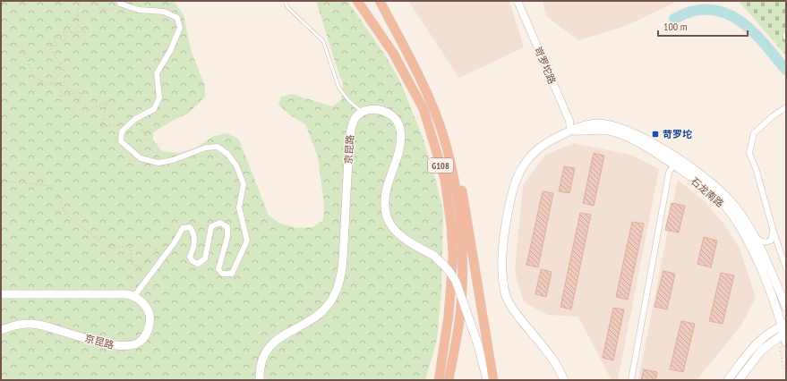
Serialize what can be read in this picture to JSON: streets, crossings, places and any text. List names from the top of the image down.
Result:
{
  "streets": {
    "highway": ["G108"],
    "main road": ["京昆路", "石龙南路"],
    "street": ["岢罗坨路"]
  },
  "crossings": [
    ["岢罗坨路", "石龙南路"]
  ],
  "places": {
    "transit": ["苛罗坨"]
  },
  "scale_bar": "100 m"
}
